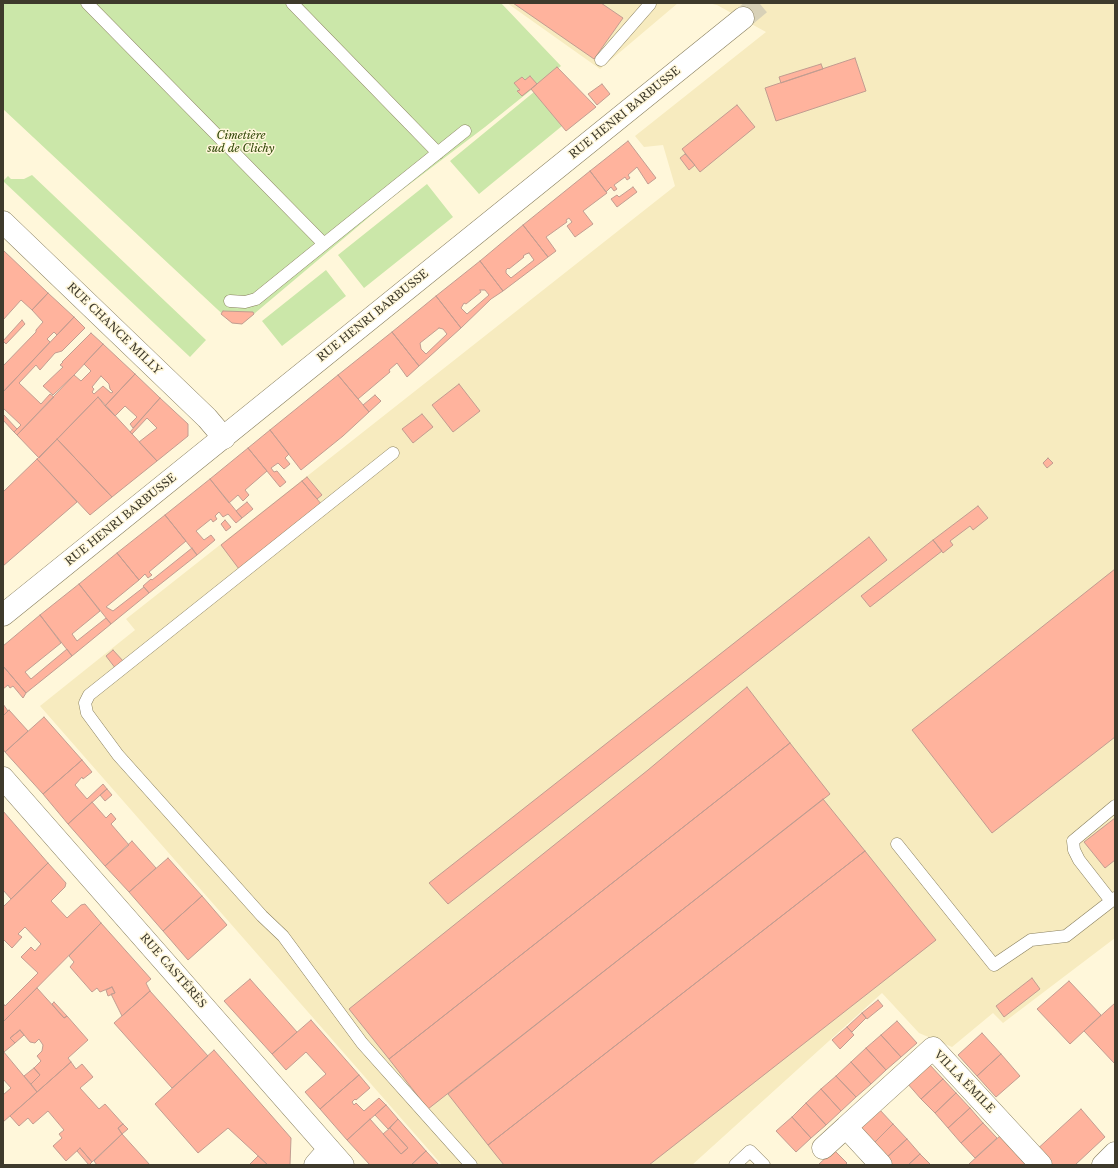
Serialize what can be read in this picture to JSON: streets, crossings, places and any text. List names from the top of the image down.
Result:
{
  "streets": {
    "street": [
      "RUE HENRI BARBUSSE",
      "RUE CHANCE MILLY",
      "RUE CASTÉRÈS",
      "VILLA ÉMILE"
    ]
  },
  "crossings": [
    ["RUE HENRI BARBUSSE", "RUE CHANCE MILLY"]
  ],
  "parks": ["Cimetière sud de Clichy"]
}
